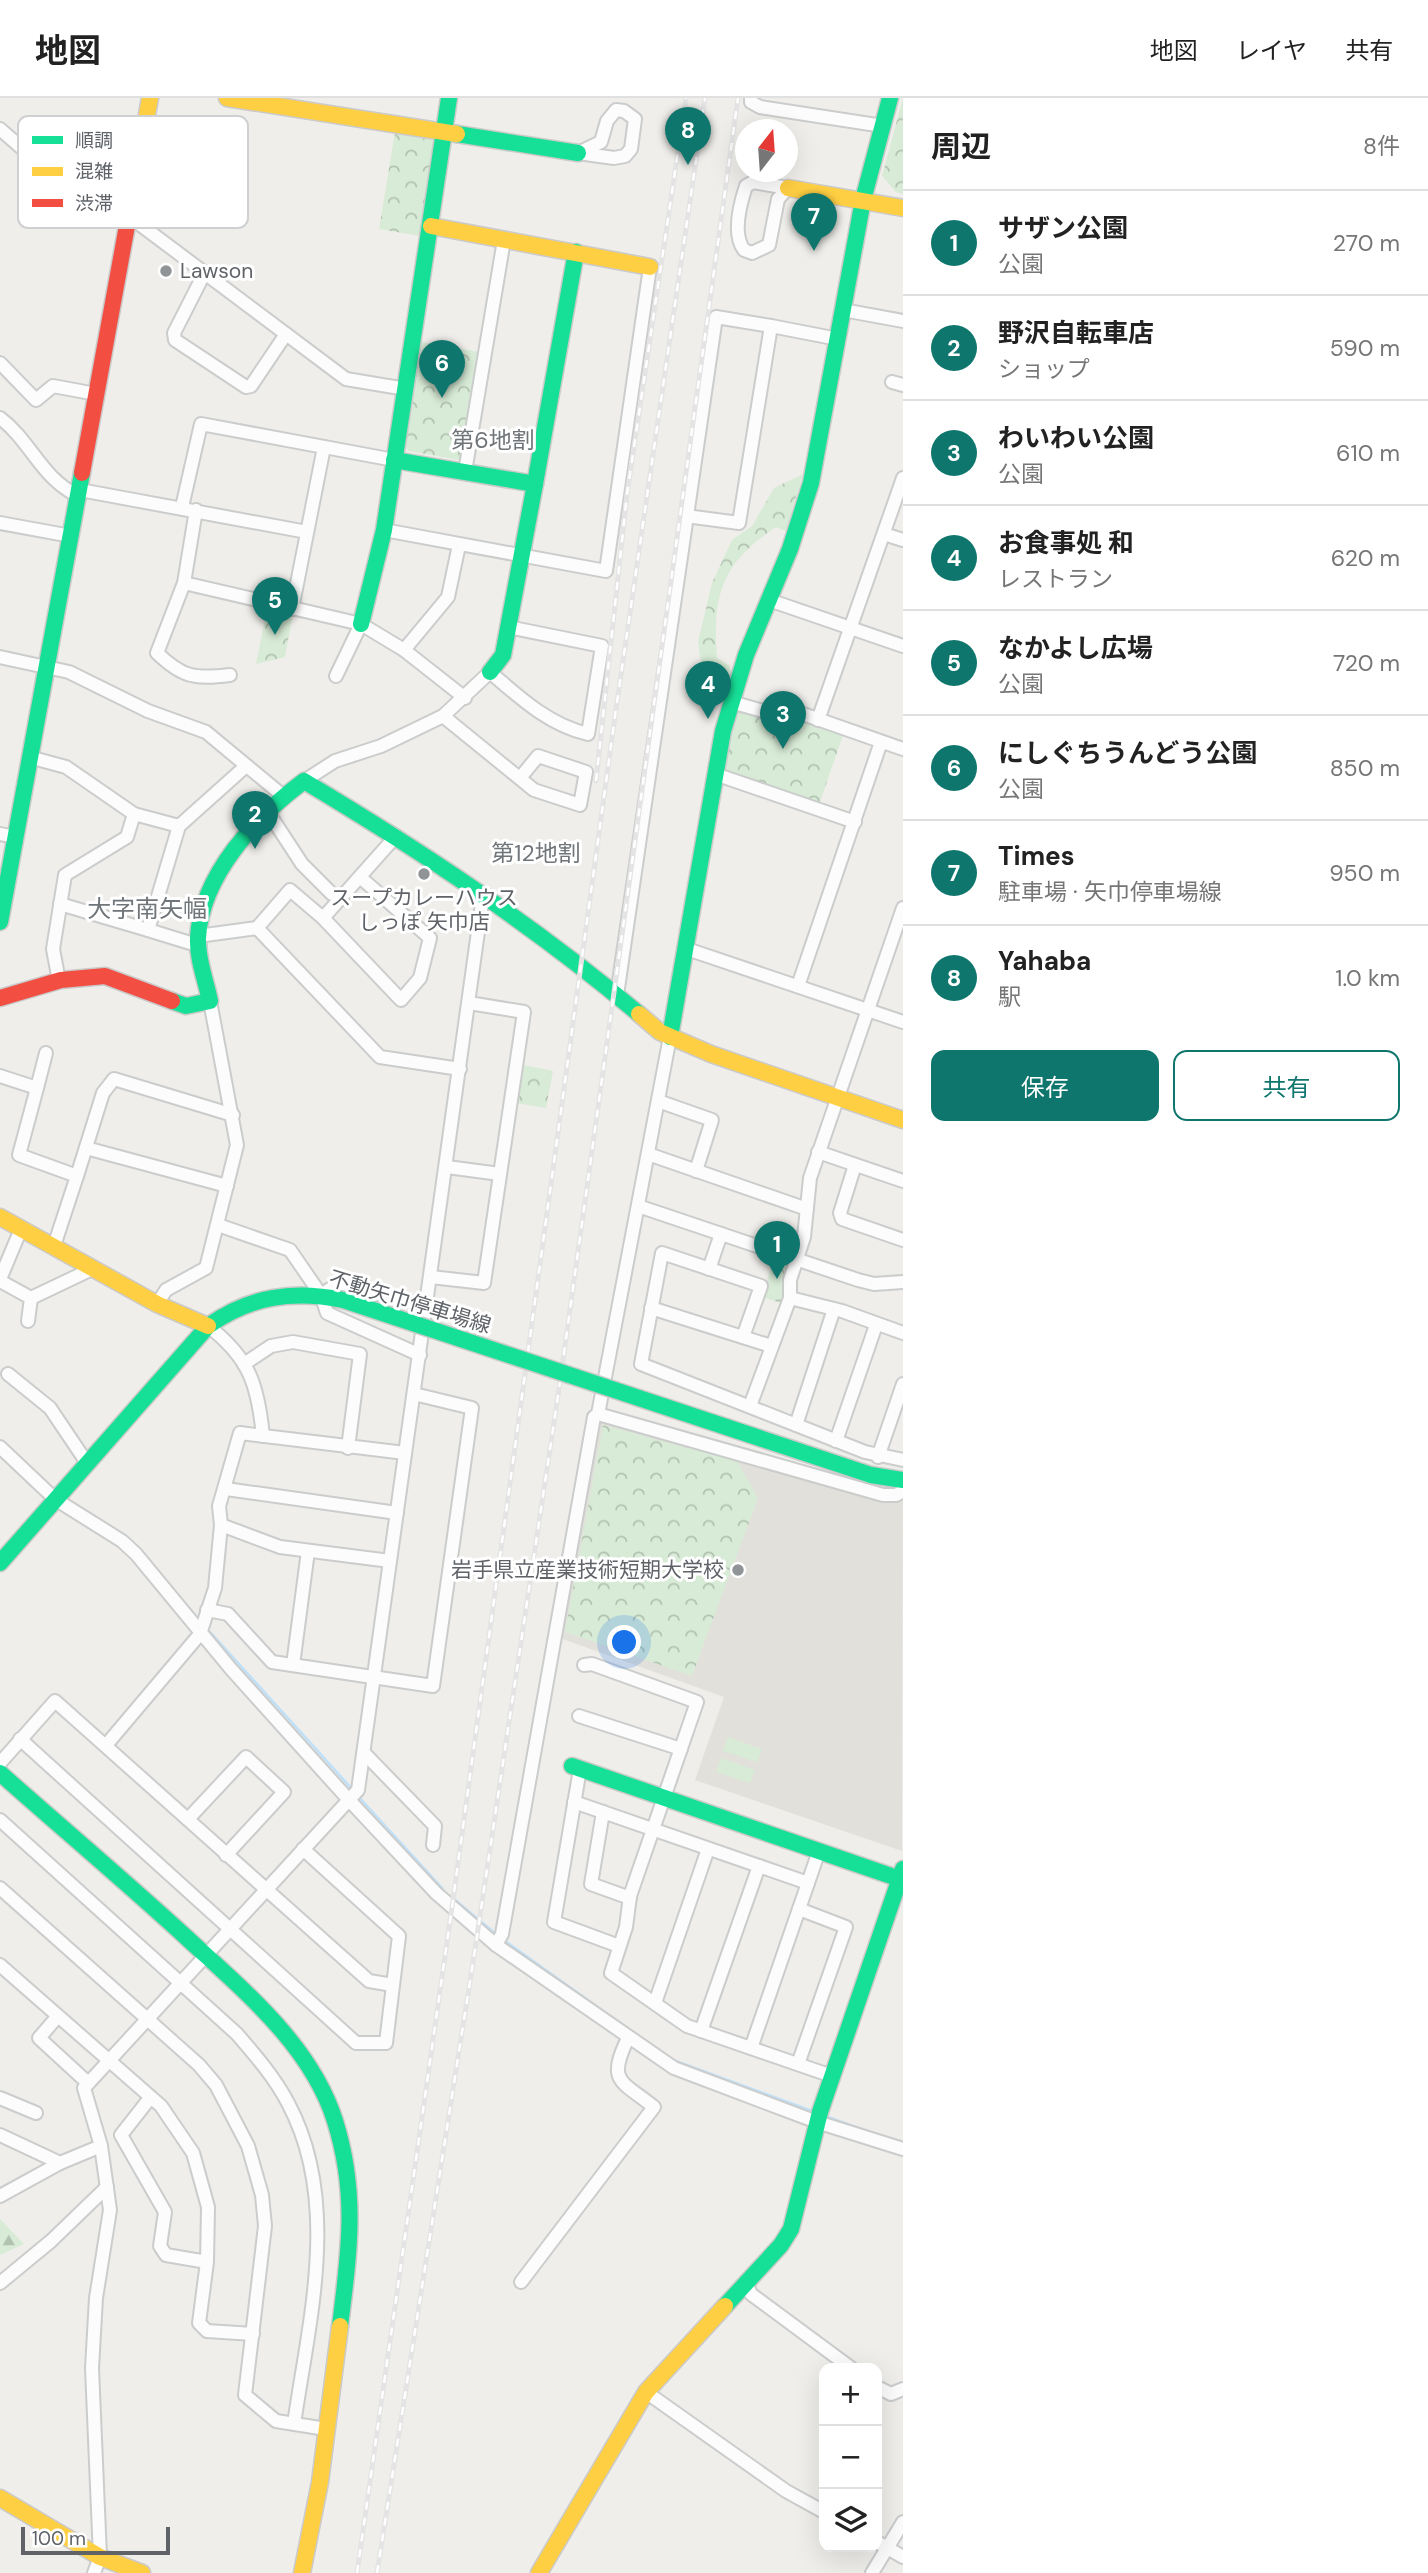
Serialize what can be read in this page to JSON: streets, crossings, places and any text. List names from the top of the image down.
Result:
{
  "streets": {
    "street": ["不動矢巾停車場線"]
  },
  "districts": ["第6地割", "第12地割", "大字南矢幅"],
  "places": ["Lawson", "スープカレーハウス しっぽ 矢巾店", "岩手県立産業技術短期大学校"],
  "legend": ["順調", "混雑", "渋滞"],
  "scale_bar": "100 m",
  "north": "top",
  "page": {
    "header": "地図",
    "nav": ["地図", "レイヤ", "共有"],
    "heading": ["周辺", "8件"],
    "pins": [
      "8",
      "7",
      "6",
      "5",
      "4",
      "3",
      "2",
      "1"
    ],
    "list": [
      {
        "mark": "1",
        "name": "サザン公園",
        "note": "公園",
        "value": "270 m"
      },
      {
        "mark": "2",
        "name": "野沢自転車店",
        "note": "ショップ",
        "value": "590 m"
      },
      {
        "mark": "3",
        "name": "わいわい公園",
        "note": "公園",
        "value": "610 m"
      },
      {
        "mark": "4",
        "name": "お食事処 和",
        "note": "レストラン",
        "value": "620 m"
      },
      {
        "mark": "5",
        "name": "なかよし広場",
        "note": "公園",
        "value": "720 m"
      },
      {
        "mark": "6",
        "name": "にしぐちうんどう公園",
        "note": "公園",
        "value": "850 m"
      },
      {
        "mark": "7",
        "name": "Times",
        "note": "駐車場 · 矢巾停車場線",
        "value": "950 m"
      },
      {
        "mark": "8",
        "name": "Yahaba",
        "note": "駅",
        "value": "1.0 km"
      }
    ],
    "buttons": ["保存", "共有"],
    "map_buttons": ["+", "−"],
    "scale": "100 m"
  }
}
